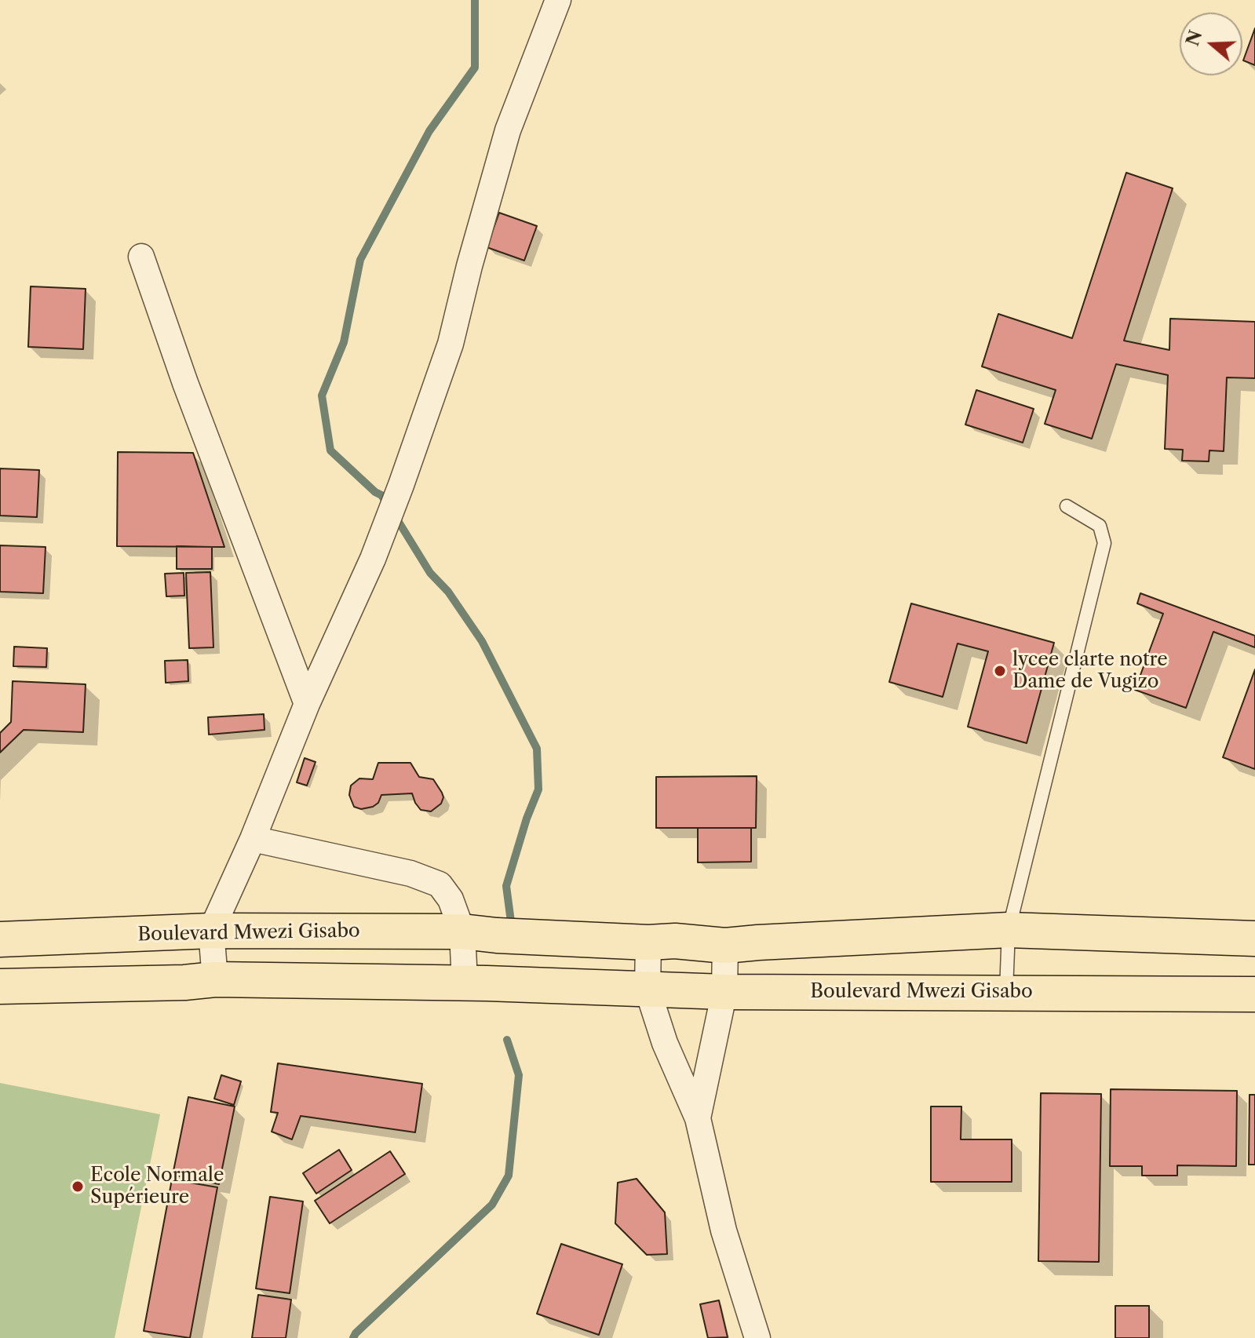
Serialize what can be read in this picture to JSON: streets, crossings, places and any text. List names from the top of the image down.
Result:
{
  "streets": {
    "main road": ["Boulevard Mwezi Gisabo"]
  },
  "places": ["lycee clarte notre Dame de Vugizo", "Ecole Normale Supérieure"],
  "north": "left"
}
